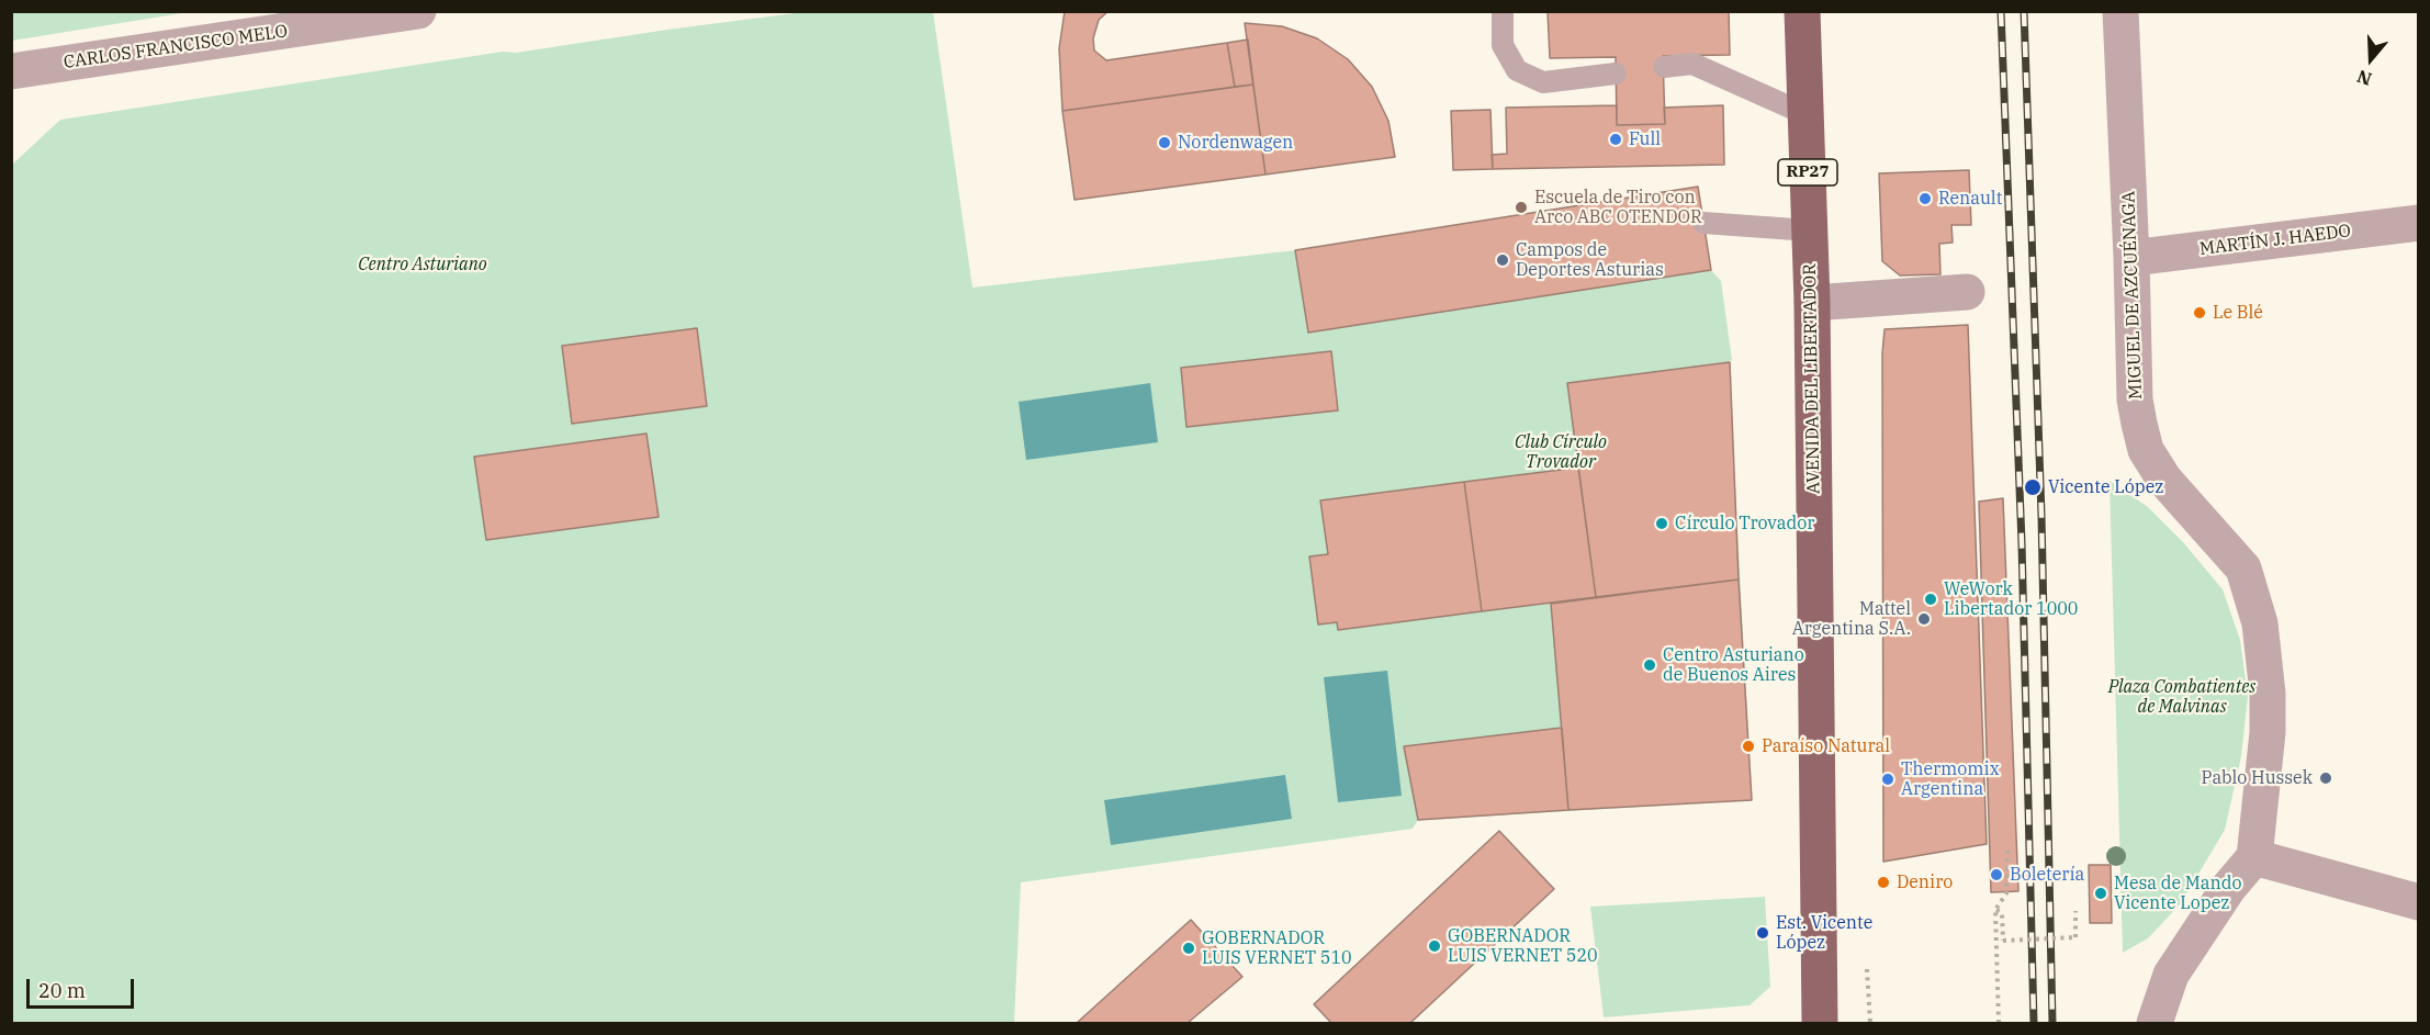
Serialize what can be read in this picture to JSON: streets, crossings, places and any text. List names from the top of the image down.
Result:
{
  "streets": {
    "main road": ["RP27", "AVENIDA DEL LIBERTADOR"],
    "street": ["CARLOS FRANCISCO MELO", "MARTÍN J. HAEDO", "MIGUEL DE AZCUÉNAGA"]
  },
  "crossings": [
    ["MARTÍN J. HAEDO", "MIGUEL DE AZCUÉNAGA"]
  ],
  "parks": ["Centro Asturiano", "Club Círculo Trovador", "Plaza Combatientes de Malvinas"],
  "places": [
    "Full",
    "Nordenwagen",
    "Renault",
    "Escuela de Tiro con Arco ABC OTENDOR",
    "Campos de Deportes Asturias",
    "Le Blé",
    "Vicente López",
    "Círculo Trovador",
    "WeWork Libertador 1000",
    "Mattel Argentina S.A.",
    "Centro Asturiano de Buenos Aires",
    "Paraíso Natural",
    "Pablo Hussek",
    "Thermomix Argentina",
    "Boletería",
    "Deniro",
    "Mesa de Mando Vicente Lopez",
    "Est. Vicente López",
    "GOBERNADOR LUIS VERNET 520",
    "GOBERNADOR LUIS VERNET 510"
  ],
  "scale_bar": "20 m",
  "north": "bottom"
}
